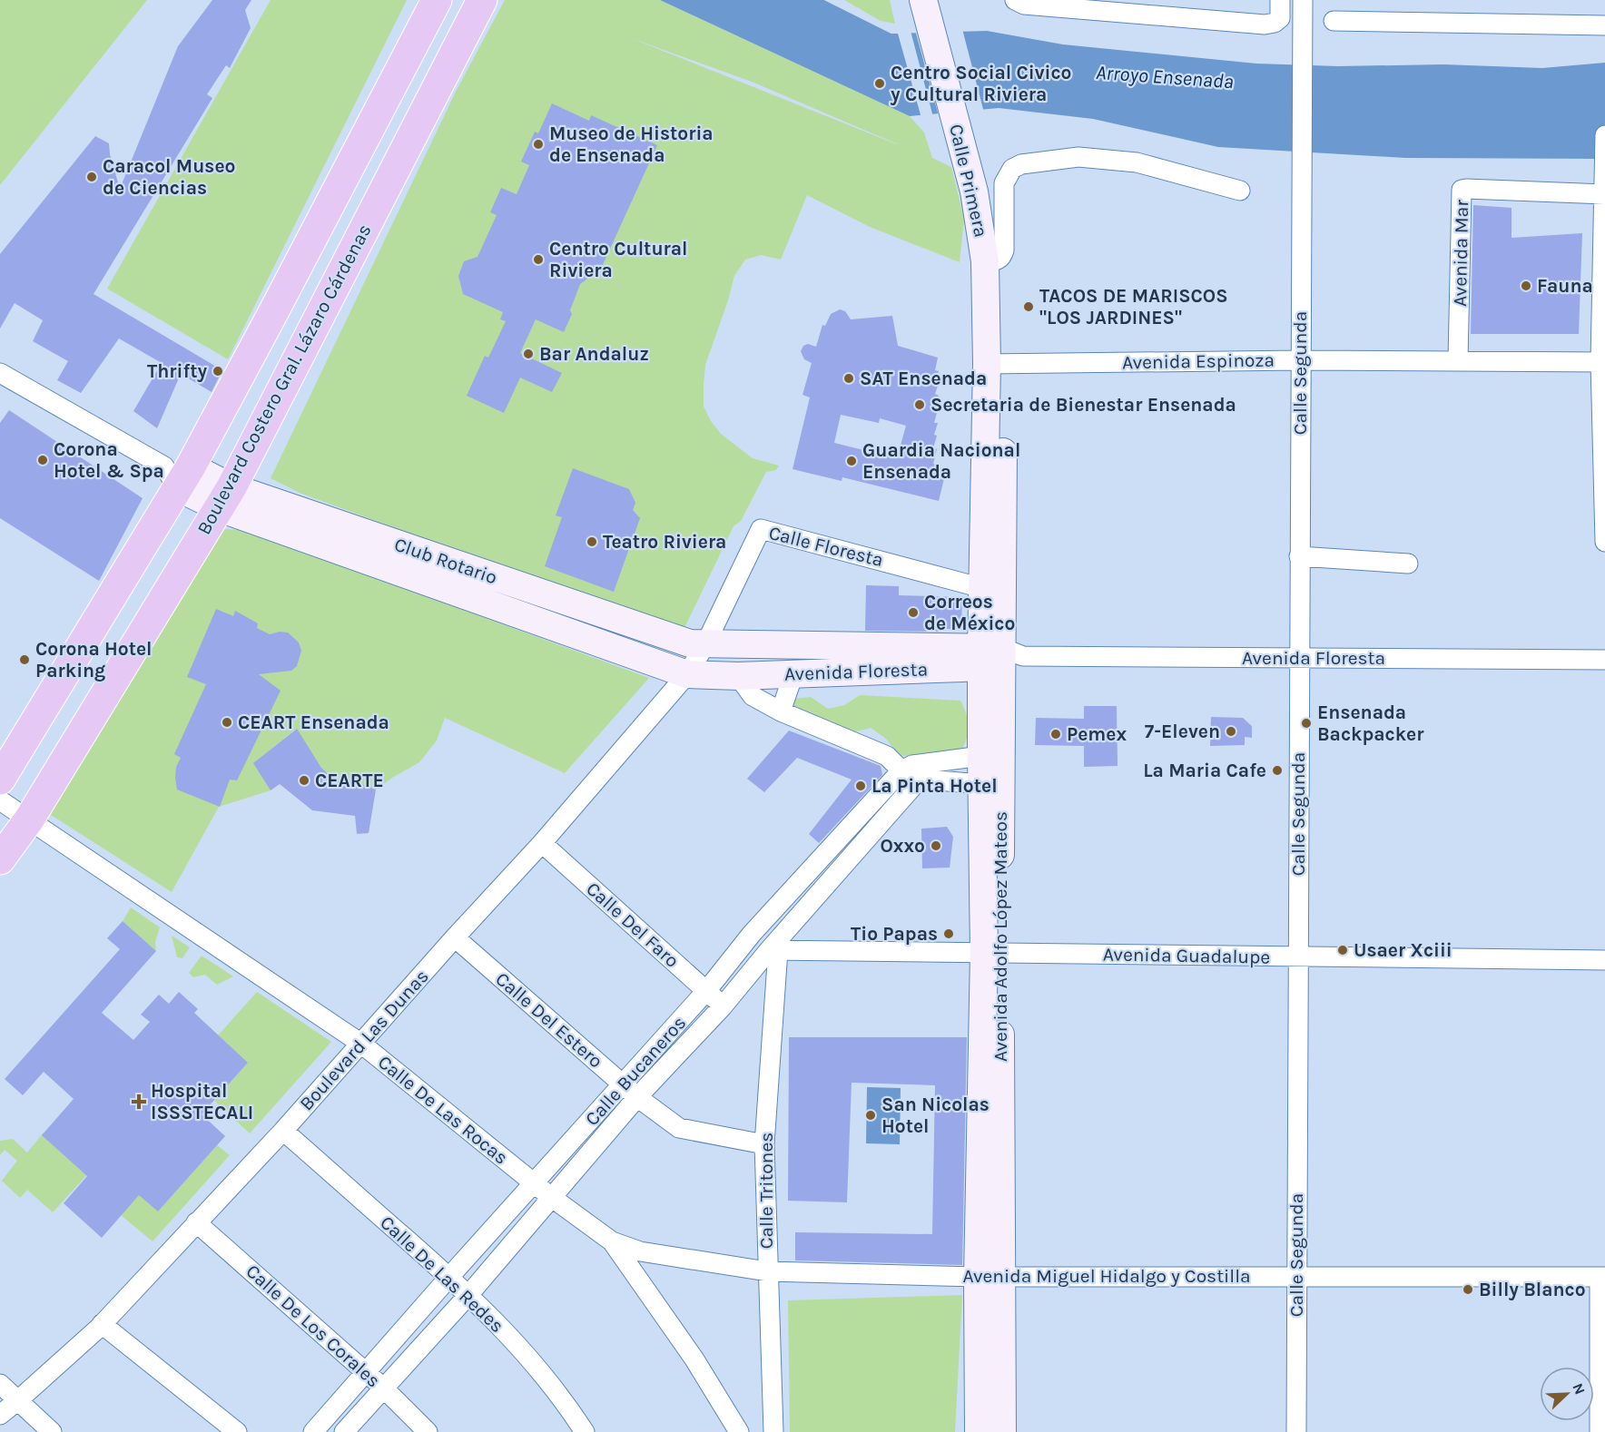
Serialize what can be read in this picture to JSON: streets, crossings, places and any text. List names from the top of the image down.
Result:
{
  "streets": {
    "highway": ["Boulevard Costero Gral. Lázaro Cárdenas"],
    "main road": [
      "Calle Primera",
      "Club Rotario",
      "Avenida Floresta",
      "Avenida Adolfo López Mateos"
    ],
    "street": [
      "Avenida Mar",
      "Avenida Espinoza",
      "Calle Segunda",
      "Calle Floresta",
      "Calle Del Faro",
      "Avenida Guadalupe",
      "Calle Del Estero",
      "Boulevard Las Dunas",
      "Calle Bucaneros",
      "Calle De Las Rocas",
      "Calle Tritones",
      "Calle De Las Redes",
      "Avenida Miguel Hidalgo y Costilla",
      "Calle De Los Corales"
    ]
  },
  "crossings": [
    ["Calle Primera", "Avenida Espinoza"],
    ["Calle Primera", "Avenida Adolfo López Mateos"],
    ["Avenida Mar", "Avenida Espinoza"],
    ["Avenida Espinoza", "Calle Segunda"],
    ["Avenida Espinoza", "Avenida Adolfo López Mateos"],
    ["Calle Segunda", "Avenida Floresta"],
    ["Calle Segunda", "Avenida Guadalupe"],
    ["Calle Segunda", "Avenida Miguel Hidalgo y Costilla"],
    ["Boulevard Costero Gral. Lázaro Cárdenas", "Club Rotario"],
    ["Boulevard Costero Gral. Lázaro Cárdenas", "Calle De Las Rocas"],
    ["Calle Floresta", "Club Rotario"],
    ["Calle Floresta", "Avenida Floresta"],
    ["Calle Floresta", "Avenida Adolfo López Mateos"],
    ["Calle Floresta", "Boulevard Las Dunas"],
    ["Club Rotario", "Avenida Floresta"],
    ["Club Rotario", "Boulevard Las Dunas"],
    ["Avenida Floresta", "Avenida Adolfo López Mateos"],
    ["Avenida Floresta", "Boulevard Las Dunas"],
    ["Calle Del Faro", "Boulevard Las Dunas"],
    ["Calle Del Faro", "Calle Bucaneros"],
    ["Avenida Adolfo López Mateos", "Avenida Guadalupe"],
    ["Avenida Adolfo López Mateos", "Calle Bucaneros"],
    ["Avenida Adolfo López Mateos", "Avenida Miguel Hidalgo y Costilla"],
    ["Avenida Guadalupe", "Calle Bucaneros"],
    ["Avenida Guadalupe", "Calle Tritones"],
    ["Calle Del Estero", "Boulevard Las Dunas"],
    ["Calle Del Estero", "Calle Bucaneros"],
    ["Calle Del Estero", "Calle Tritones"],
    ["Boulevard Las Dunas", "Calle De Las Rocas"],
    ["Boulevard Las Dunas", "Calle De Las Redes"],
    ["Boulevard Las Dunas", "Calle De Los Corales"],
    ["Calle Bucaneros", "Calle De Las Rocas"],
    ["Calle Bucaneros", "Calle Tritones"],
    ["Calle Bucaneros", "Calle De Las Redes"],
    ["Calle Bucaneros", "Calle De Los Corales"],
    ["Calle De Las Rocas", "Avenida Miguel Hidalgo y Costilla"],
    ["Calle Tritones", "Avenida Miguel Hidalgo y Costilla"]
  ],
  "water": ["Arroyo Ensenada"],
  "places": {
    "other": [
      "Centro Social Civico y Cultural Riviera",
      "Museo de Historia de Ensenada",
      "Caracol Museo de Ciencias",
      "Centro Cultural Riviera",
      "Fauna",
      "TACOS DE MARISCOS \"LOS JARDINES\"",
      "Bar Andaluz",
      "Thrifty",
      "SAT Ensenada",
      "Secretaria de Bienestar Ensenada",
      "Corona Hotel & Spa",
      "Guardia Nacional Ensenada",
      "Teatro Riviera",
      "Correos de México",
      "Corona Hotel Parking",
      "CEART Ensenada",
      "Ensenada Backpacker",
      "7-Eleven",
      "Pemex",
      "La Maria Cafe",
      "CEARTE",
      "La Pinta Hotel",
      "Oxxo",
      "Tio Papas",
      "Usaer Xciii",
      "San Nicolas Hotel",
      "Billy Blanco"
    ],
    "health": ["Hospital ISSSTECALI"]
  },
  "north": "top right"
}
